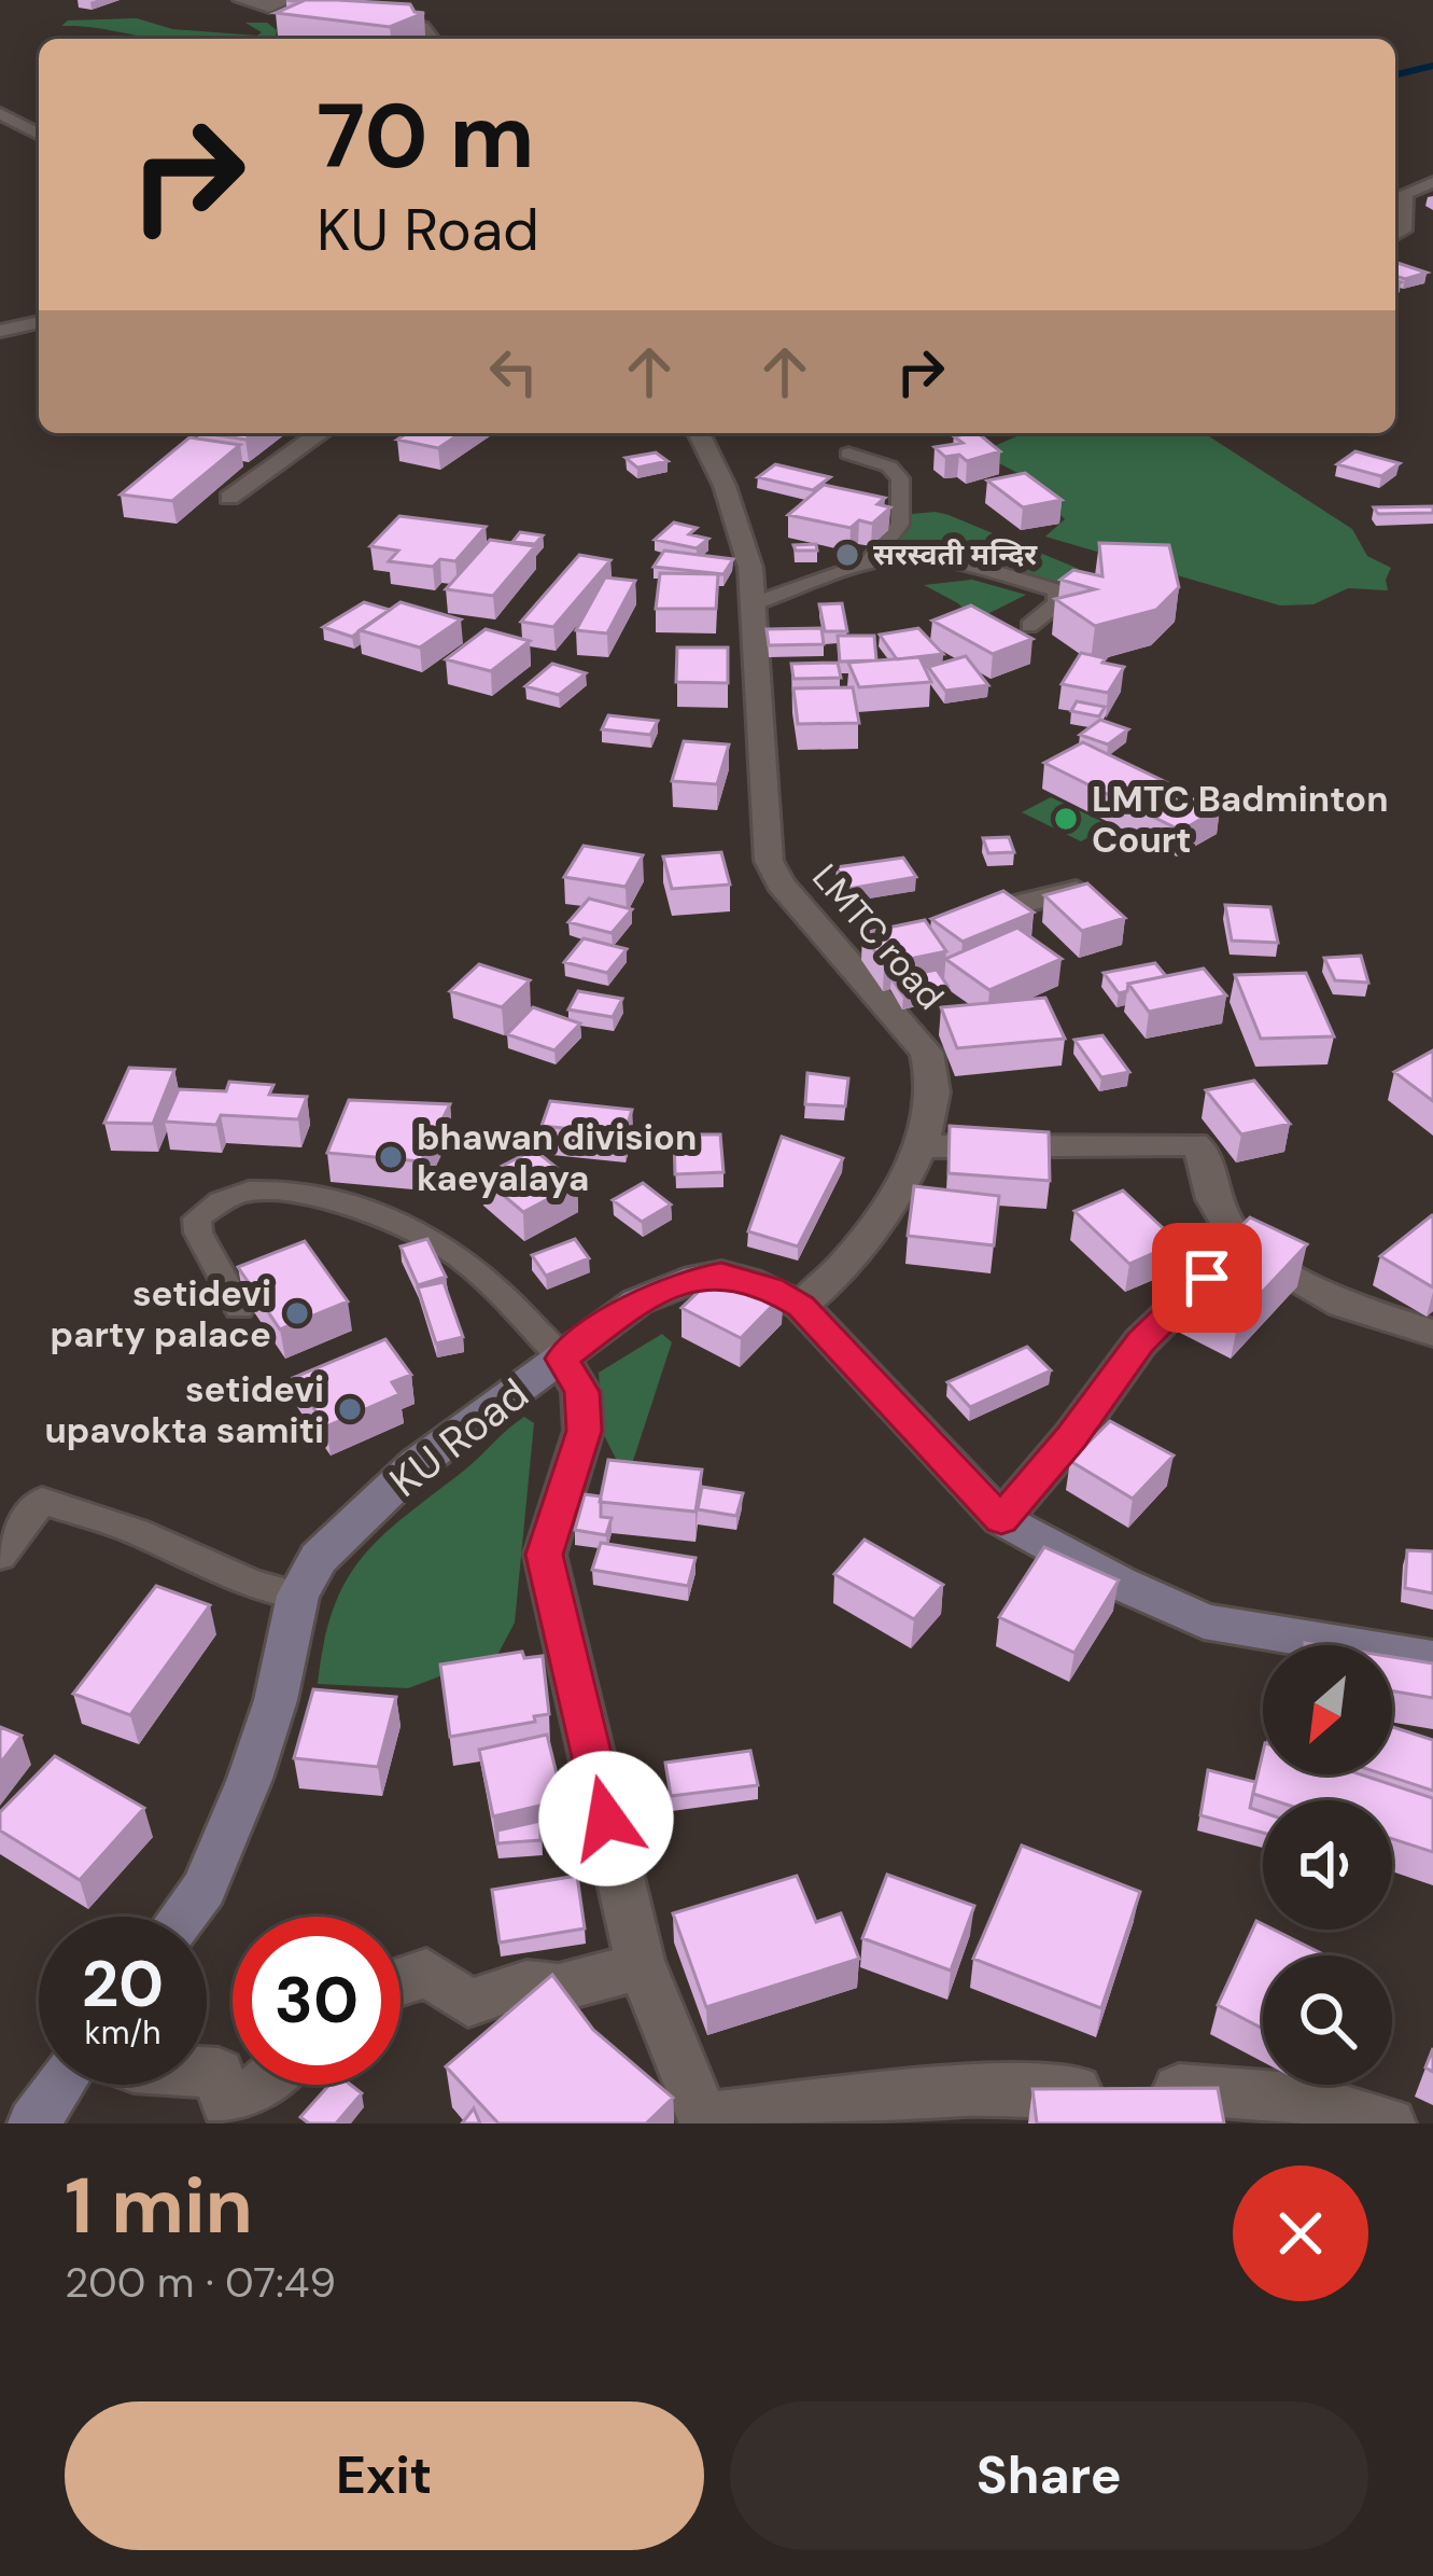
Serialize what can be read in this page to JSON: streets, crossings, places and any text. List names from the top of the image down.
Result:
{
  "streets": {
    "street": ["LMTC road", "KU Road"]
  },
  "crossings": [
    ["LMTC road", "KU Road"]
  ],
  "places": [
    "सरस्वती मन्दिर",
    "LMTC Badminton Court",
    "bhawan division kaeyalaya",
    "setidevi party palace",
    "setidevi upavokta samiti"
  ],
  "north": "bottom left",
  "page": {
    "turn": ["70 m", "KU Road"],
    "speed": "20 km/h",
    "limit": "30",
    "heading": ["1 min", "200 m · 07:49"],
    "buttons": ["Exit", "Share"]
  }
}
